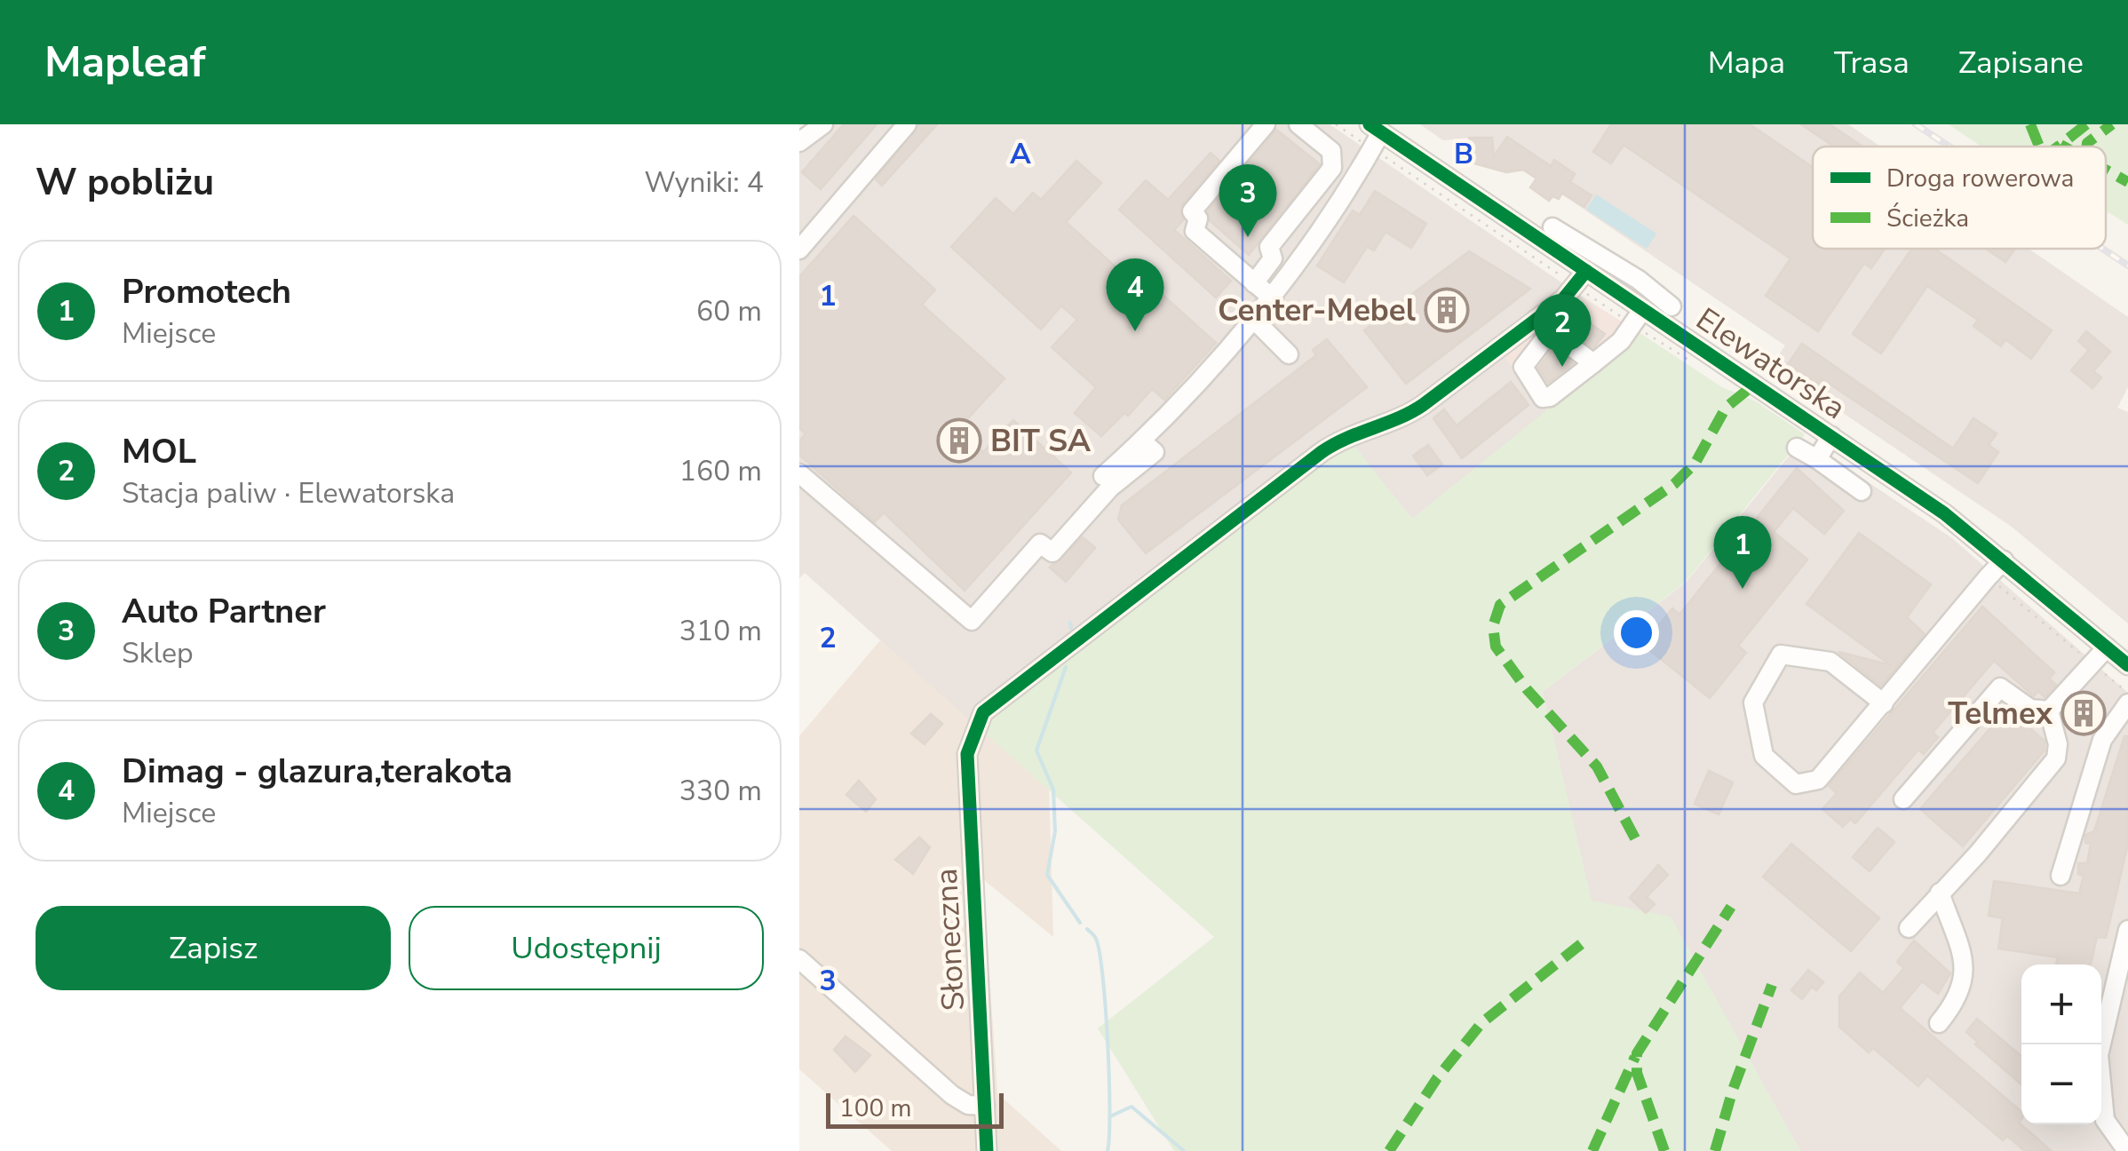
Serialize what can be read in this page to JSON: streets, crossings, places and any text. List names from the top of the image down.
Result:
{
  "streets": {
    "street": ["Elewatorska", "Słoneczna"]
  },
  "places": {
    "building": ["Center-Mebel", "BIT SA", "Telmex"]
  },
  "legend": ["Droga rowerowa", "Ścieżka"],
  "scale_bar": "100 m",
  "page": {
    "header": "Mapleaf",
    "nav": ["Mapa", "Trasa", "Zapisane"],
    "heading": ["W pobliżu", "Wyniki: 4"],
    "pins": [
      "3",
      "4",
      "2",
      "1"
    ],
    "list": [
      {
        "mark": "1",
        "name": "Promotech",
        "note": "Miejsce",
        "value": "60 m"
      },
      {
        "mark": "2",
        "name": "MOL",
        "note": "Stacja paliw · Elewatorska",
        "value": "160 m"
      },
      {
        "mark": "3",
        "name": "Auto Partner",
        "note": "Sklep",
        "value": "310 m"
      },
      {
        "mark": "4",
        "name": "Dimag - glazura,terakota",
        "note": "Miejsce",
        "value": "330 m"
      }
    ],
    "buttons": ["Zapisz", "Udostępnij"],
    "map_buttons": ["+", "−"],
    "scale": "100 m"
  },
  "grid": {
    "columns": ["A", "B"],
    "rows": ["1", "2", "3"]
  }
}
